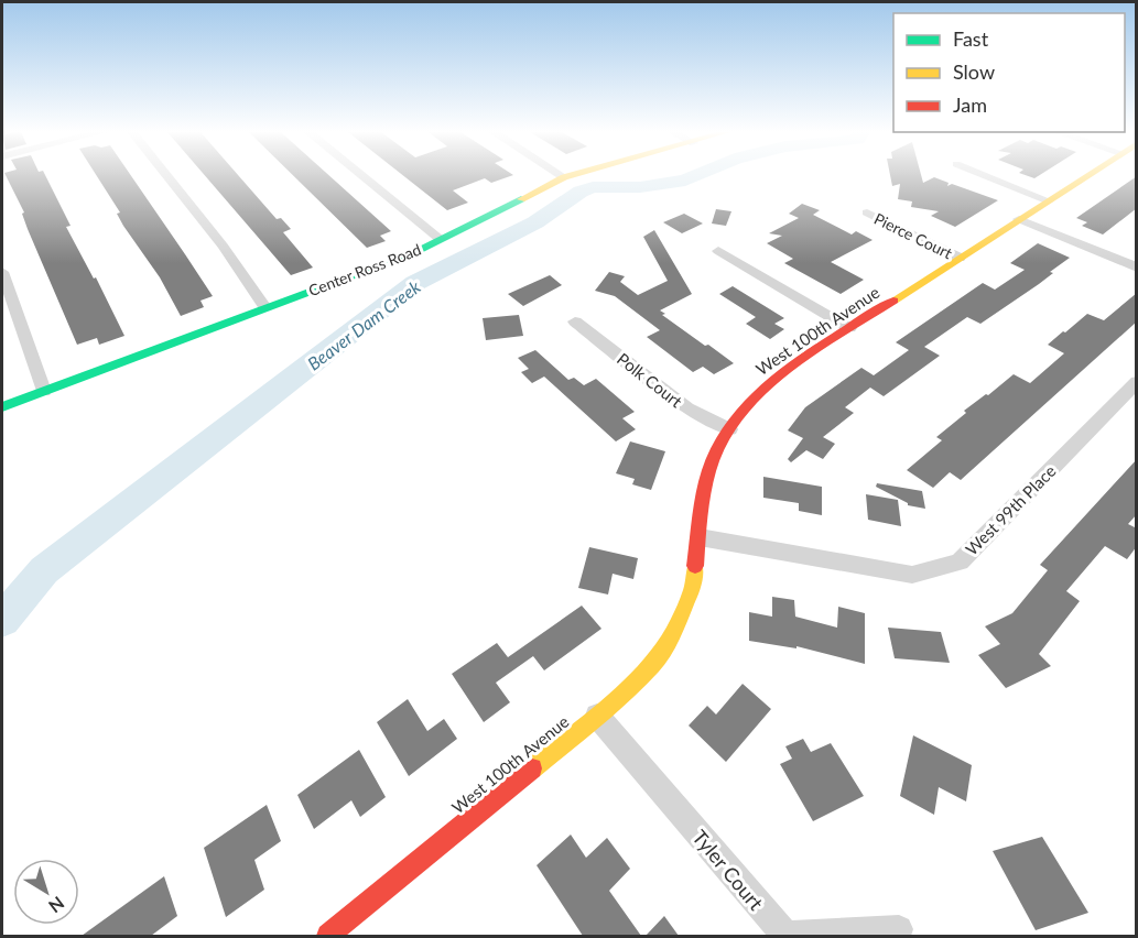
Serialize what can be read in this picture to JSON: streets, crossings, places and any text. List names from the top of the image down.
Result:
{
  "streets": {
    "street": [
      "Pierce Court",
      "Center Ross Road",
      "West 100th Avenue",
      "Polk Court",
      "West 99th Place",
      "Tyler Court"
    ]
  },
  "crossings": [
    ["Pierce Court", "West 100th Avenue"],
    ["West 100th Avenue", "Polk Court"],
    ["West 100th Avenue", "West 99th Place"],
    ["West 100th Avenue", "Tyler Court"]
  ],
  "water": ["Beaver Dam Creek"],
  "legend": ["Fast", "Slow", "Jam"],
  "north": "bottom right"
}
